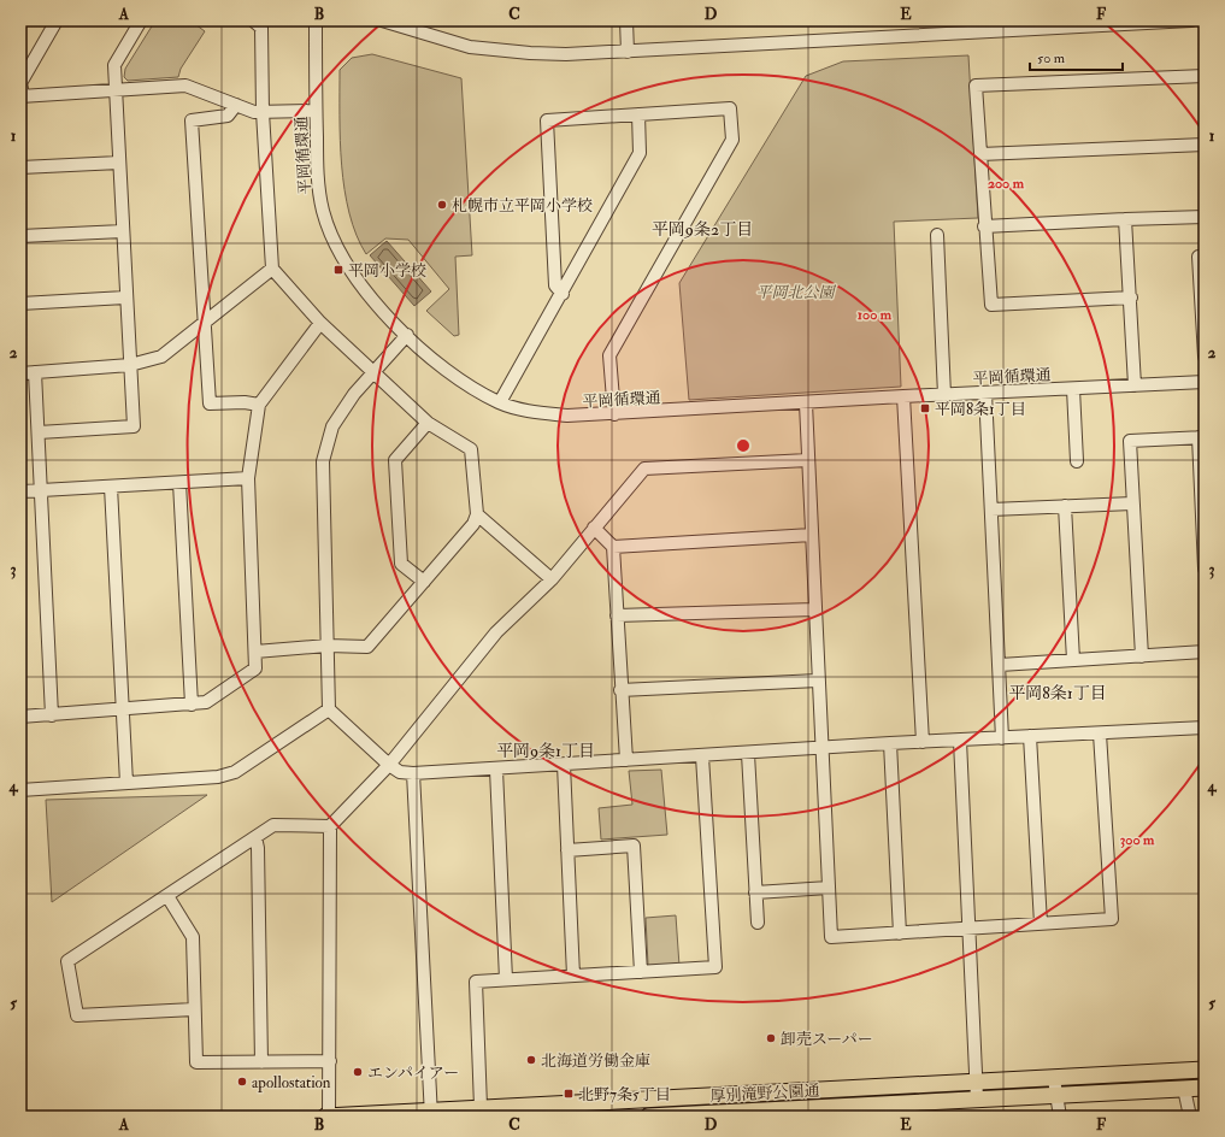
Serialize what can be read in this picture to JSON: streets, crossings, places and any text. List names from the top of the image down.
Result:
{
  "streets": {
    "main road": ["厚別滝野公園通"],
    "street": ["平岡循環通"]
  },
  "districts": ["平岡9条2丁目", "平岡8条1丁目", "平岡9条1丁目"],
  "parks": ["平岡北公園"],
  "places": {
    "other": [
      "札幌市立平岡小学校",
      "卸売スーパー",
      "北海道労働金庫",
      "エンパイアー",
      "apollostation"
    ],
    "transit": ["平岡小学校", "平岡8条1丁目", "北野7条5丁目"]
  },
  "scale_bar": "50 m",
  "grid": {
    "columns": [
      "A",
      "B",
      "C",
      "D",
      "E",
      "F"
    ],
    "rows": [
      "1",
      "2",
      "3",
      "4",
      "5"
    ]
  },
  "rings": ["200 m", "100 m", "300 m"]
}
